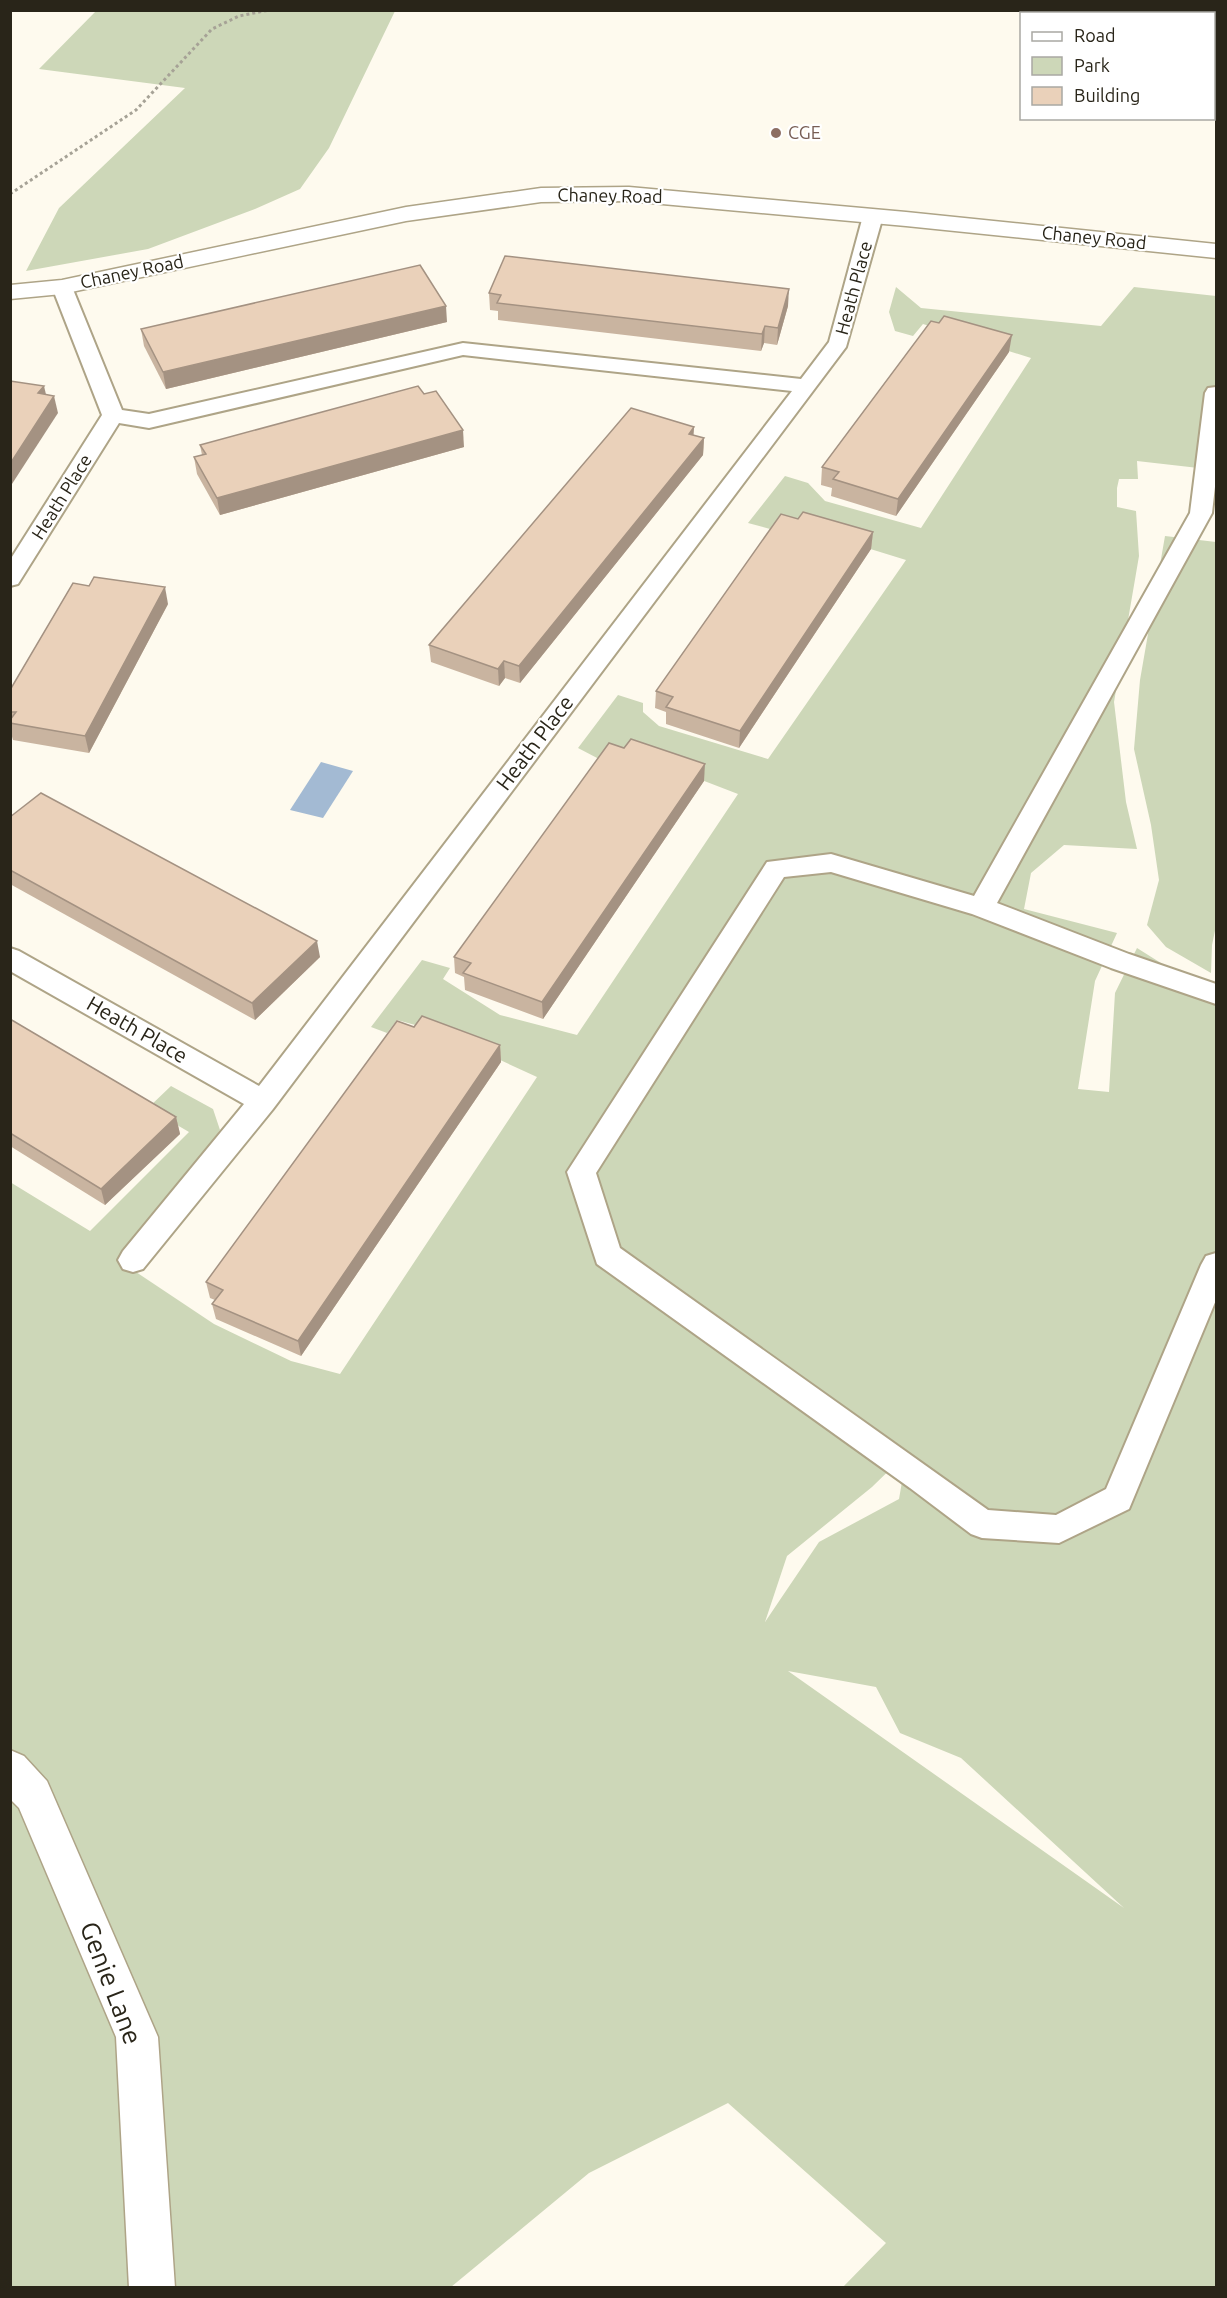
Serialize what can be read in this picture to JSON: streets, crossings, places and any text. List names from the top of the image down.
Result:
{
  "streets": {
    "street": ["Chaney Road", "Genie Lane"],
    "lane": ["Heath Place"]
  },
  "crossings": [
    ["Chaney Road", "Heath Place"]
  ],
  "places": ["CGE"],
  "legend": ["Road", "Park", "Building"]
}
